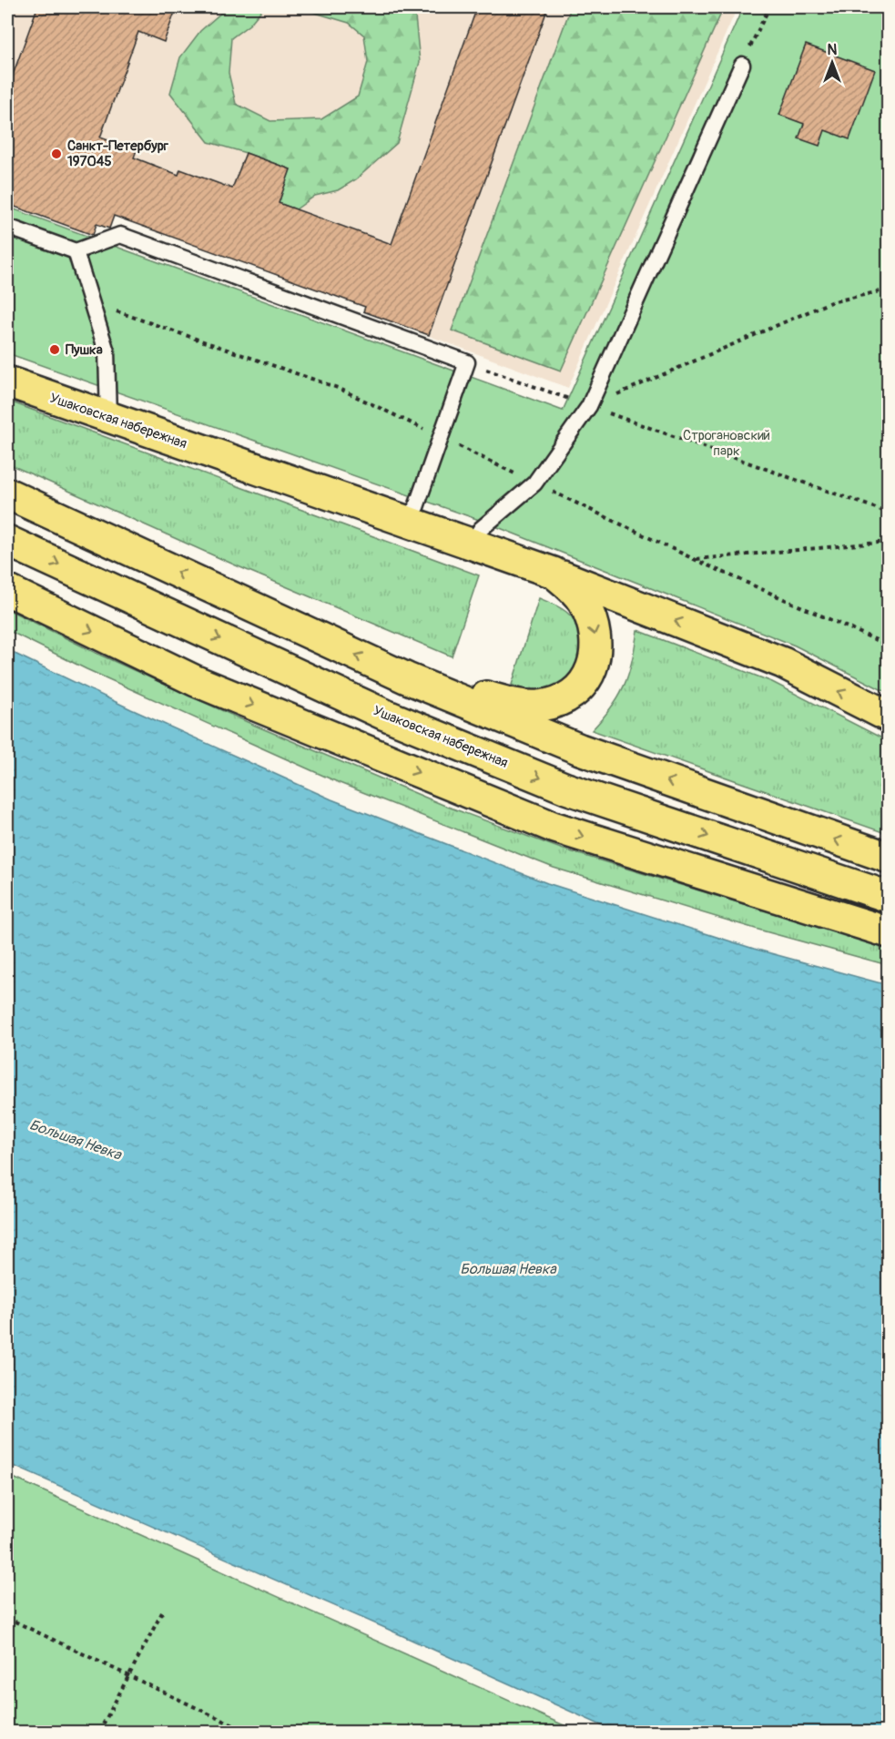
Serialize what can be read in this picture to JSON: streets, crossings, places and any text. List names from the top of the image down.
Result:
{
  "streets": {
    "main road": ["Ушаковская набережная"]
  },
  "water": ["Большая Невка"],
  "parks": ["Строгановский парк"],
  "places": ["Санкт-Петербург 197045", "Пушка"],
  "north": "top"
}
